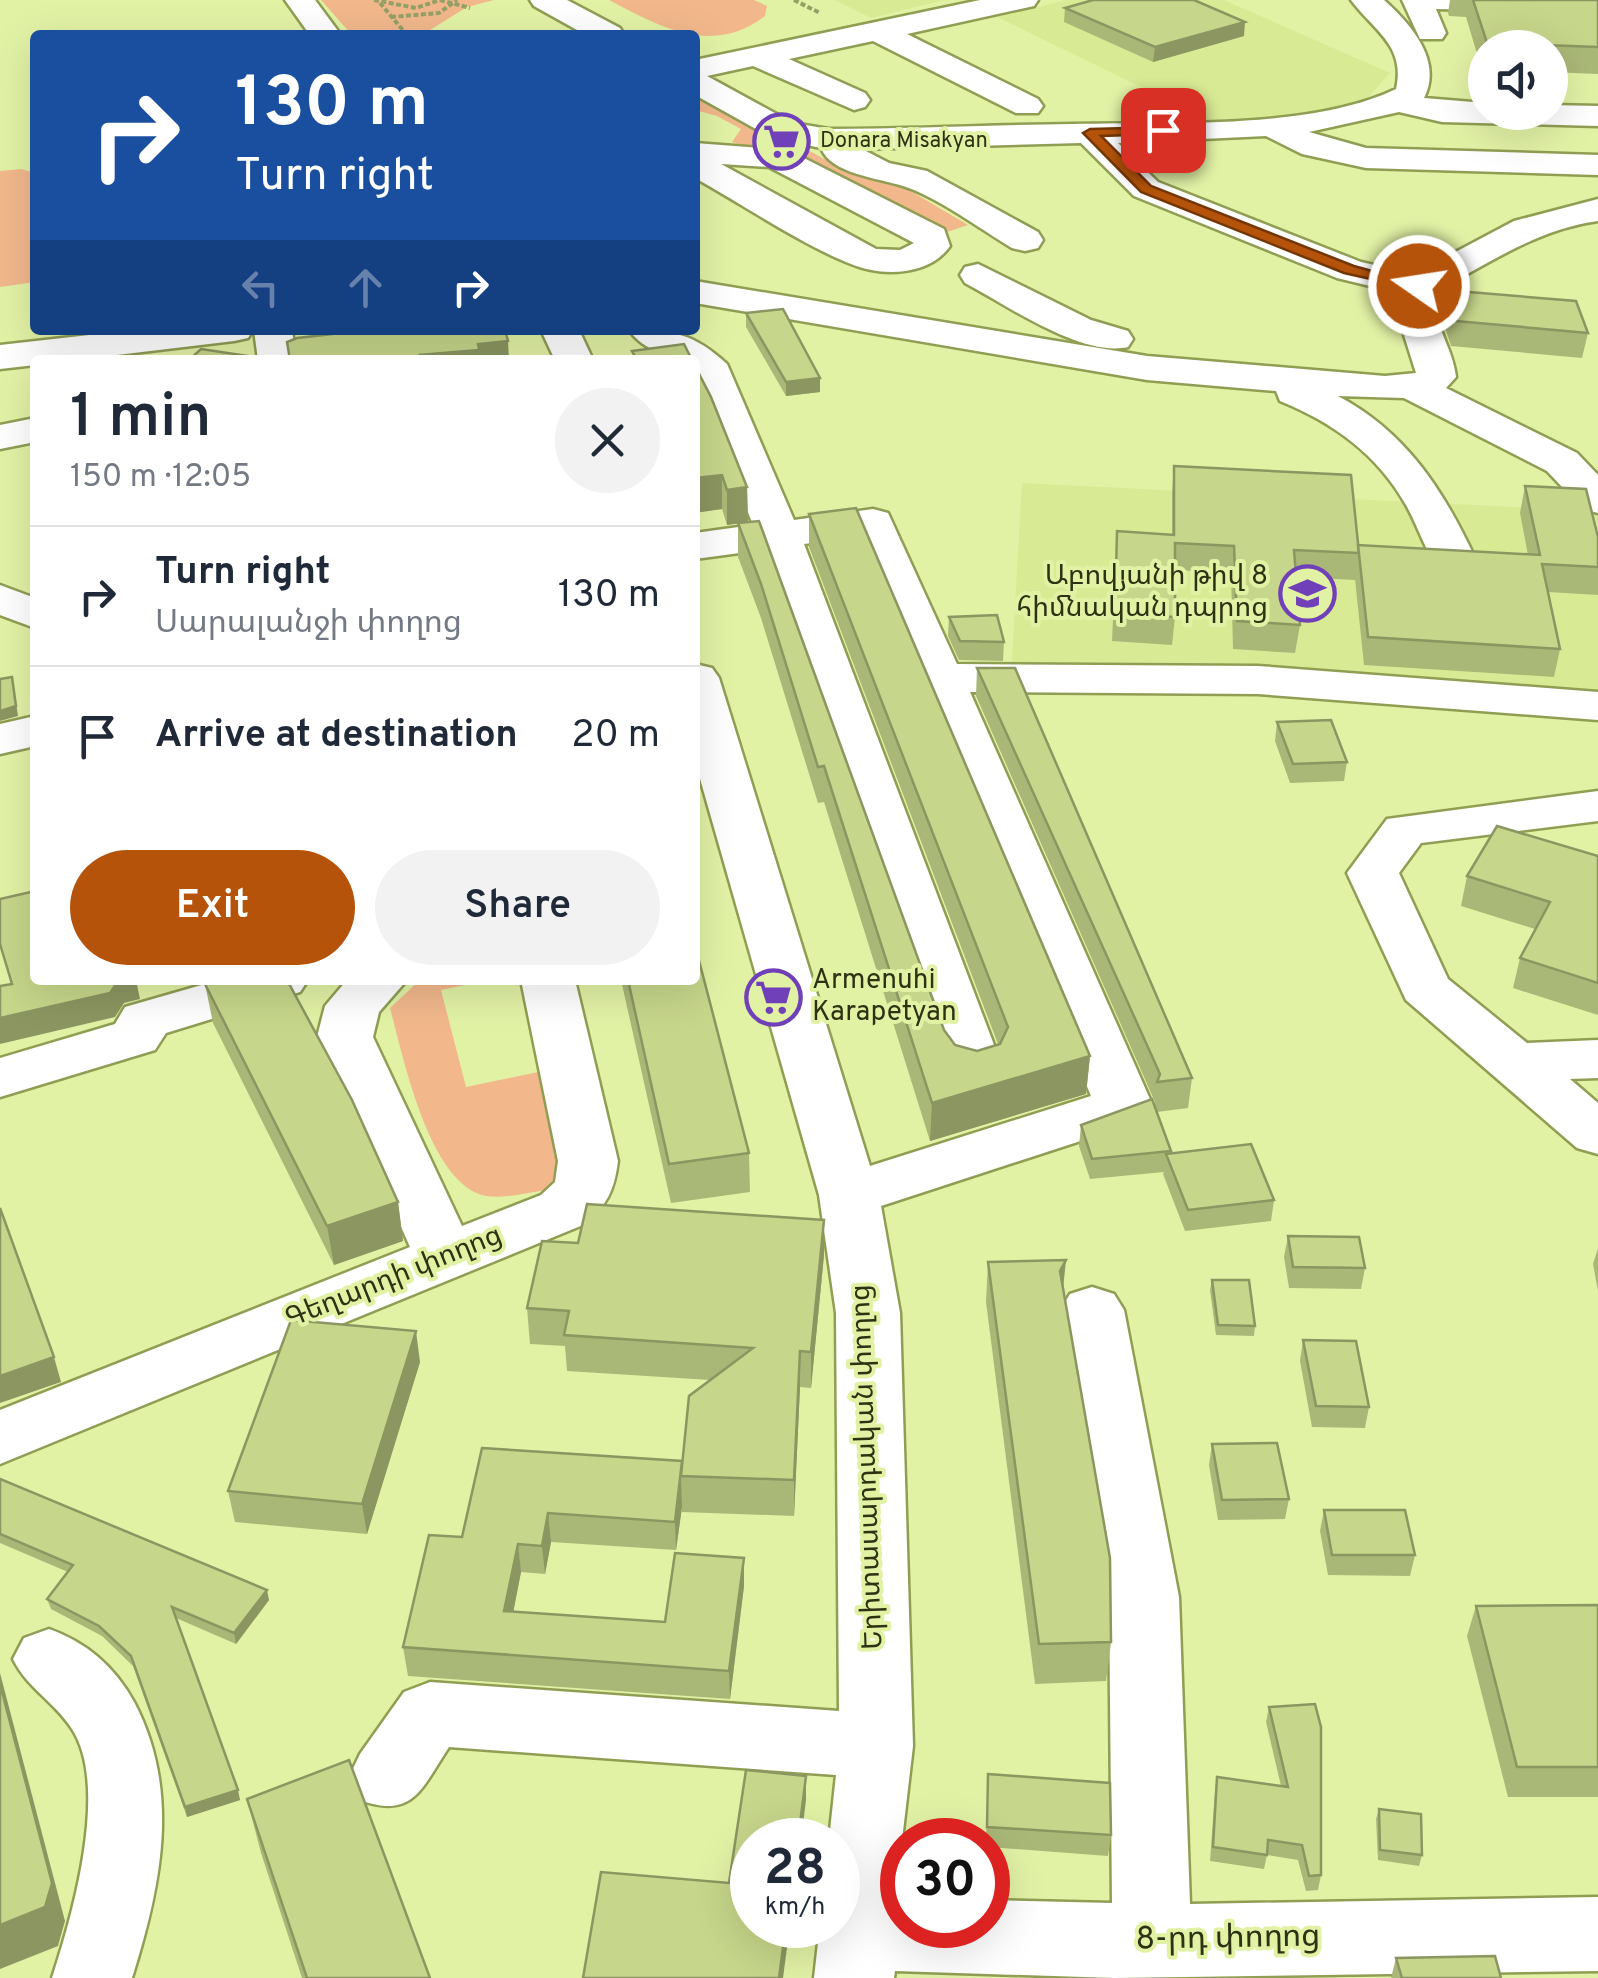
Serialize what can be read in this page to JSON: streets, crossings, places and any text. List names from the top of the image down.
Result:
{
  "streets": {
    "street": ["Գեղարդի փողոց", "Երիտասարդական փողոց", "8-րդ փողոց"]
  },
  "crossings": [
    ["Երիտասարդական փողոց", "8-րդ փողոց"]
  ],
  "places": {
    "supermarket": ["Donara Misakyan", "Armenuhi Karapetyan"],
    "school or university": ["Աբովյանի թիվ 8 հիմնական դպրոց"]
  },
  "page": {
    "turn": ["130 m", "Turn right"],
    "heading": ["1 min", "150 m · 12:05"],
    "list": [
      {
        "name": "Turn right",
        "note": "Սարալանջի փողոց",
        "value": "130 m"
      },
      {
        "name": "Arrive at destination",
        "value": "20 m"
      }
    ],
    "buttons": ["Exit", "Share"],
    "speed": "28 km/h",
    "limit": "30"
  }
}
